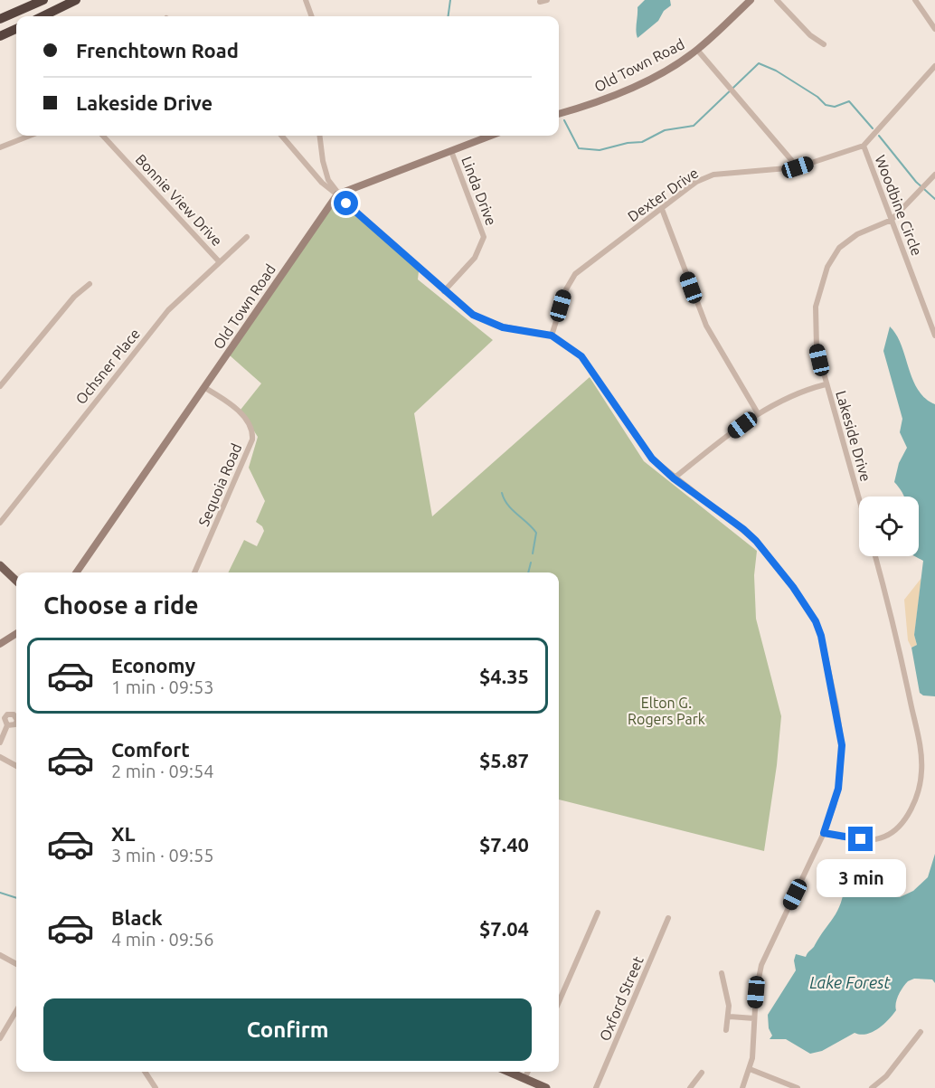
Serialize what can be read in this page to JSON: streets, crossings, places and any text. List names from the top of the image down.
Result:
{
  "streets": {
    "main road": ["Old Town Road"],
    "street": [
      "Linda Drive",
      "Dexter Drive",
      "Bonnie View Drive",
      "Woodbine Circle",
      "Ochsner Place",
      "Lakeside Drive",
      "Sequoia Road",
      "Oxford Street"
    ]
  },
  "crossings": [
    ["Old Town Road", "Sequoia Road"],
    ["Dexter Drive", "Woodbine Circle"],
    ["Bonnie View Drive", "Ochsner Place"],
    ["Woodbine Circle", "Lakeside Drive"]
  ],
  "water": ["Lake Forest"],
  "parks": ["Elton G. Rogers Park"],
  "page": {
    "banner": ["Frenchtown Road", "Lakeside Drive"],
    "heading": "Choose a ride",
    "list": [
      {
        "name": "Economy",
        "note": "1 min · 09:53",
        "value": "$4.35"
      },
      {
        "name": "Comfort",
        "note": "2 min · 09:54",
        "value": "$5.87"
      },
      {
        "name": "XL",
        "note": "3 min · 09:55",
        "value": "$7.40"
      },
      {
        "name": "Black",
        "note": "4 min · 09:56",
        "value": "$7.04"
      }
    ],
    "bubble": "3 min",
    "buttons": "Confirm"
  }
}
